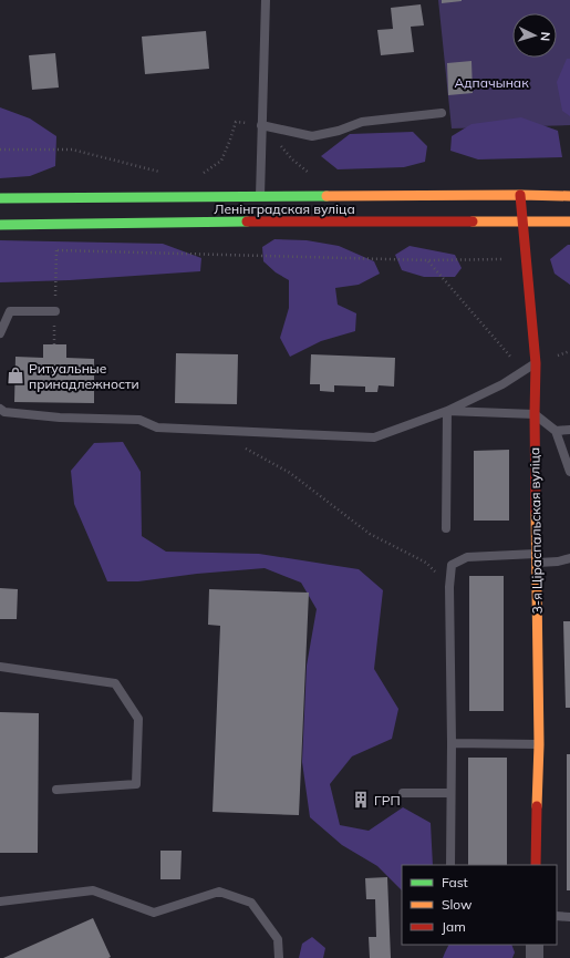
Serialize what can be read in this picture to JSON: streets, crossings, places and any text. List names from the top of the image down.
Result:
{
  "streets": {
    "main road": ["Ленінградская вуліца", "3-я Ціраспальская вуліца"]
  },
  "crossings": [
    ["Ленінградская вуліца", "3-я Ціраспальская вуліца"]
  ],
  "parks": ["Адпачынак"],
  "places": {
    "shop": ["Ритуальные принадлежности"],
    "building": ["ГРП"]
  },
  "legend": ["Fast", "Slow", "Jam"],
  "north": "right"
}
